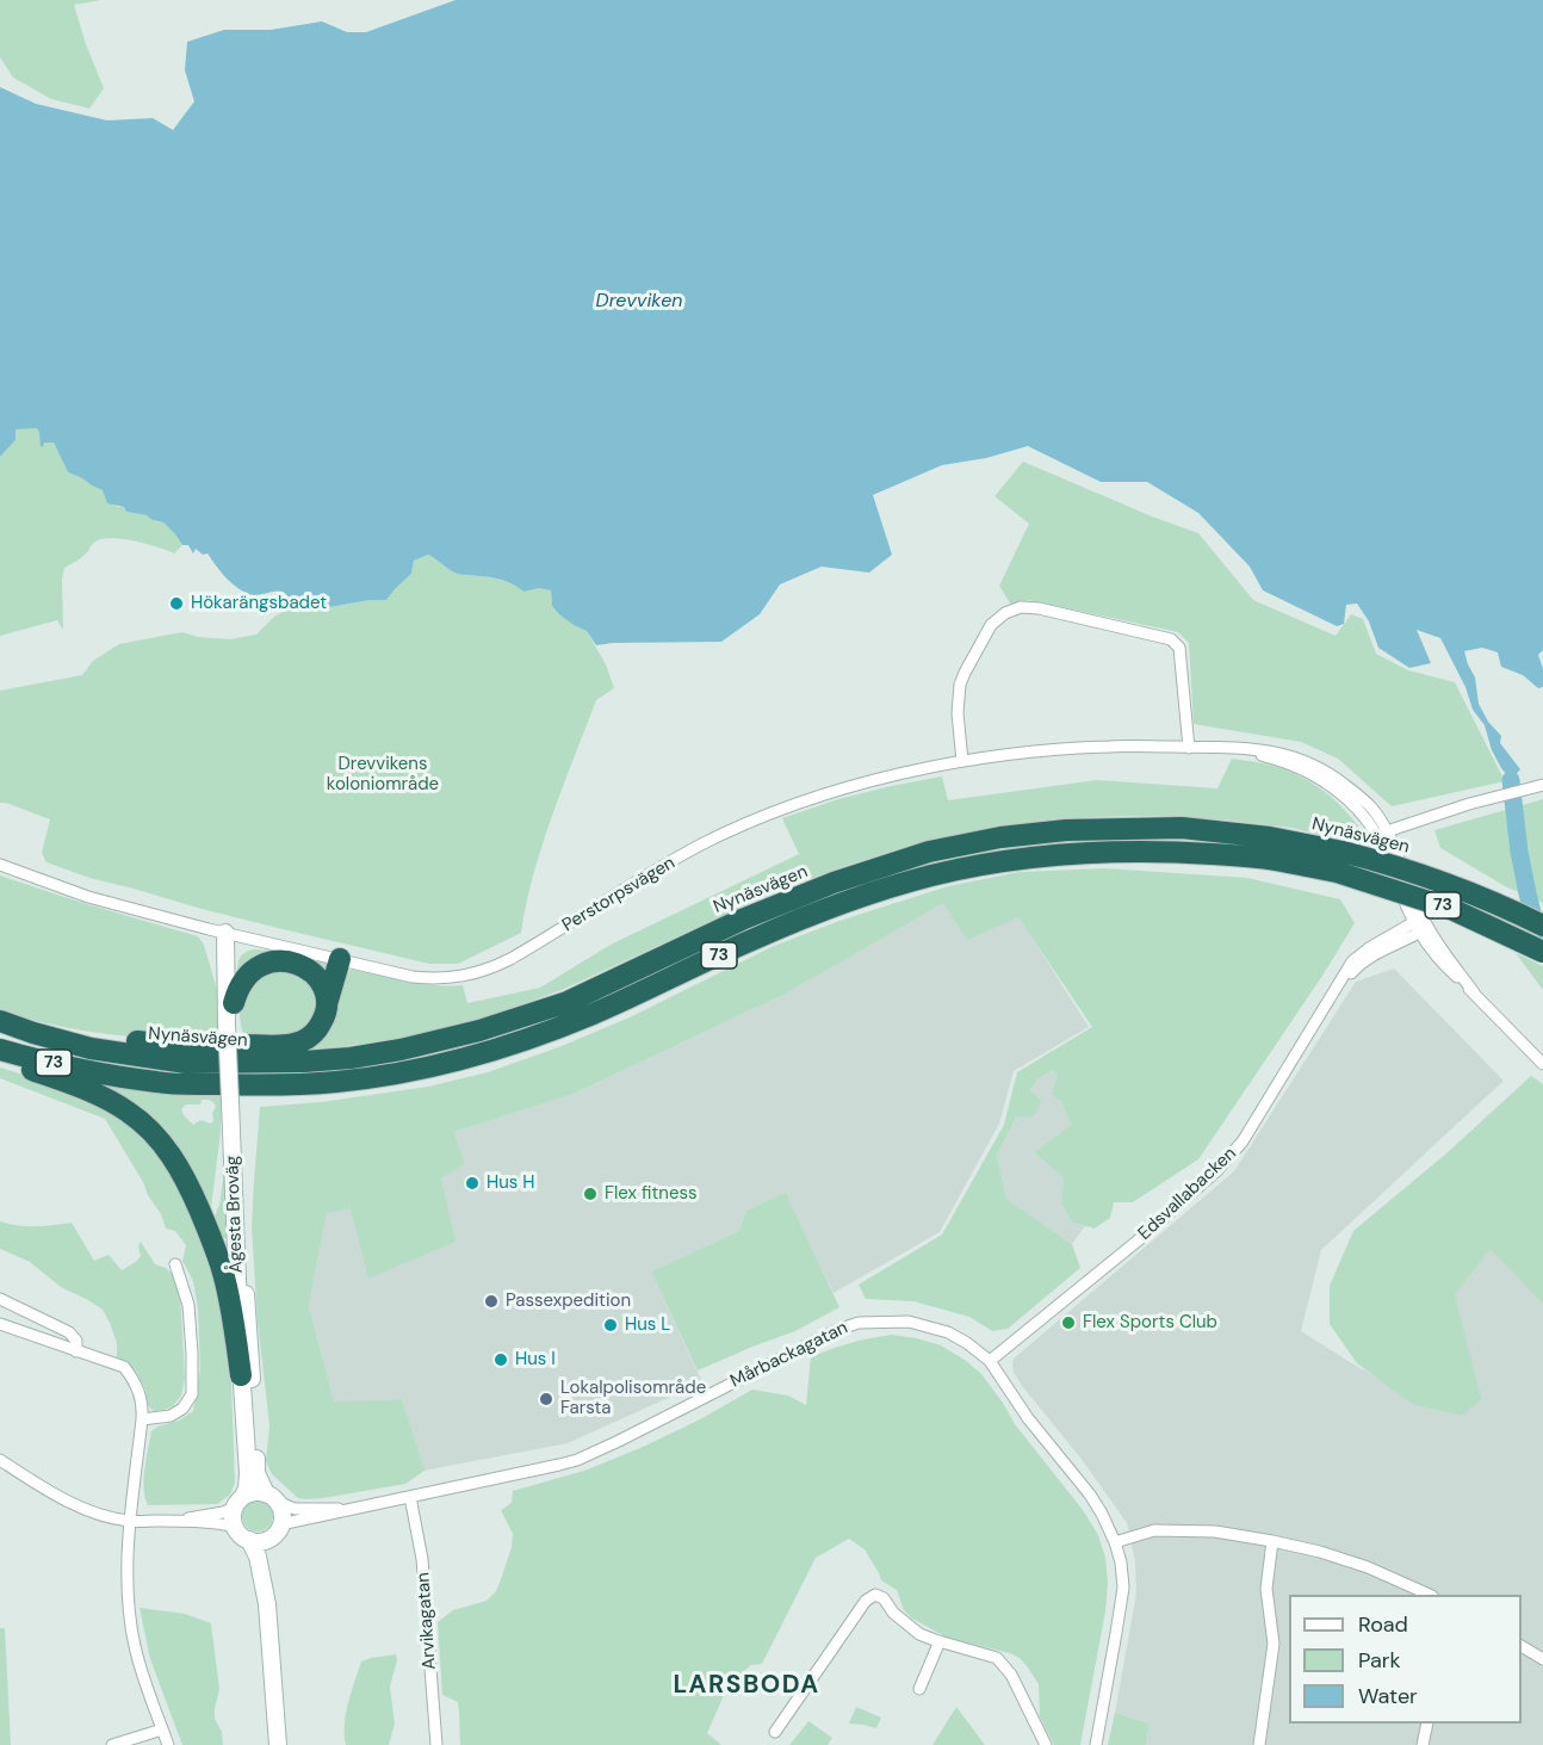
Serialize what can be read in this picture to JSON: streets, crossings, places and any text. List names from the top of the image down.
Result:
{
  "streets": {
    "highway": ["Nynäsvägen", "73"],
    "main road": ["Ågesta Broväg"],
    "street": [
      "Perstorpsvägen",
      "Edsvallabacken",
      "Mårbackagatan",
      "Arvikagatan"
    ]
  },
  "crossings": [
    ["Perstorpsvägen", "Edsvallabacken"],
    ["Perstorpsvägen", "Ågesta Broväg"],
    ["Edsvallabacken", "Mårbackagatan"],
    ["Ågesta Broväg", "Mårbackagatan"],
    ["Mårbackagatan", "Arvikagatan"]
  ],
  "districts": ["LARSBODA"],
  "water": ["Drevviken"],
  "parks": ["Drevvikens koloniområde"],
  "places": [
    "Hökarängsbadet",
    "Hus H",
    "Flex fitness",
    "Passexpedition",
    "Flex Sports Club",
    "Hus L",
    "Hus I",
    "Lokalpolisområde Farsta"
  ],
  "legend": ["Road", "Park", "Water"]
}
